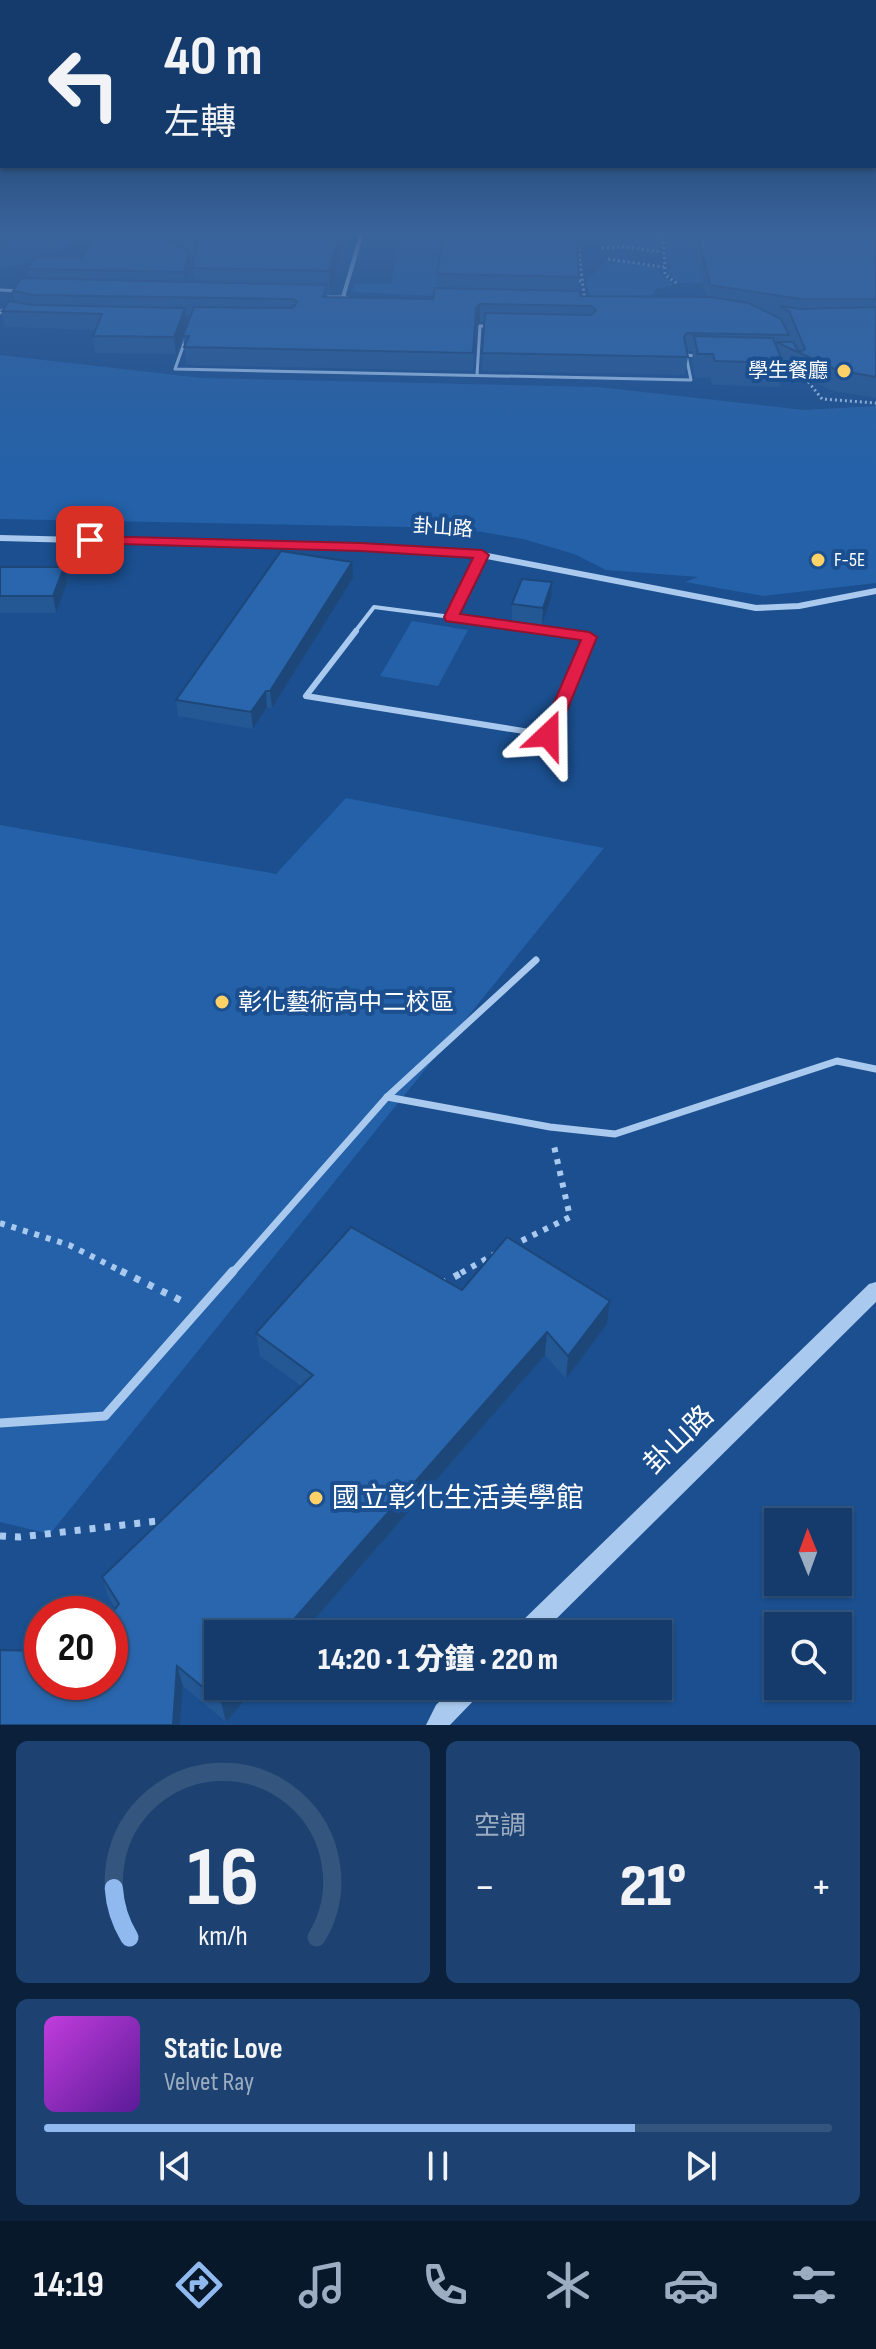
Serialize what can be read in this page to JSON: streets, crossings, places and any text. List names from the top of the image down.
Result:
{
  "streets": {
    "street": ["卦山路"]
  },
  "places": [
    "學生餐廳",
    "F-5E",
    "彰化藝術高中二校區",
    "國立彰化生活美學館"
  ],
  "north": "top",
  "page": {
    "turn": ["40 m", "左轉"],
    "limit": "20",
    "trip": "14:20 · 1 分鐘 · 220 m",
    "tile": "空調",
    "heat": ["−", "21°", "+"],
    "song": ["Static Love", "Velvet Ray"],
    "tabs": "14:19",
    "gauge": ["16", "km/h"]
  }
}
